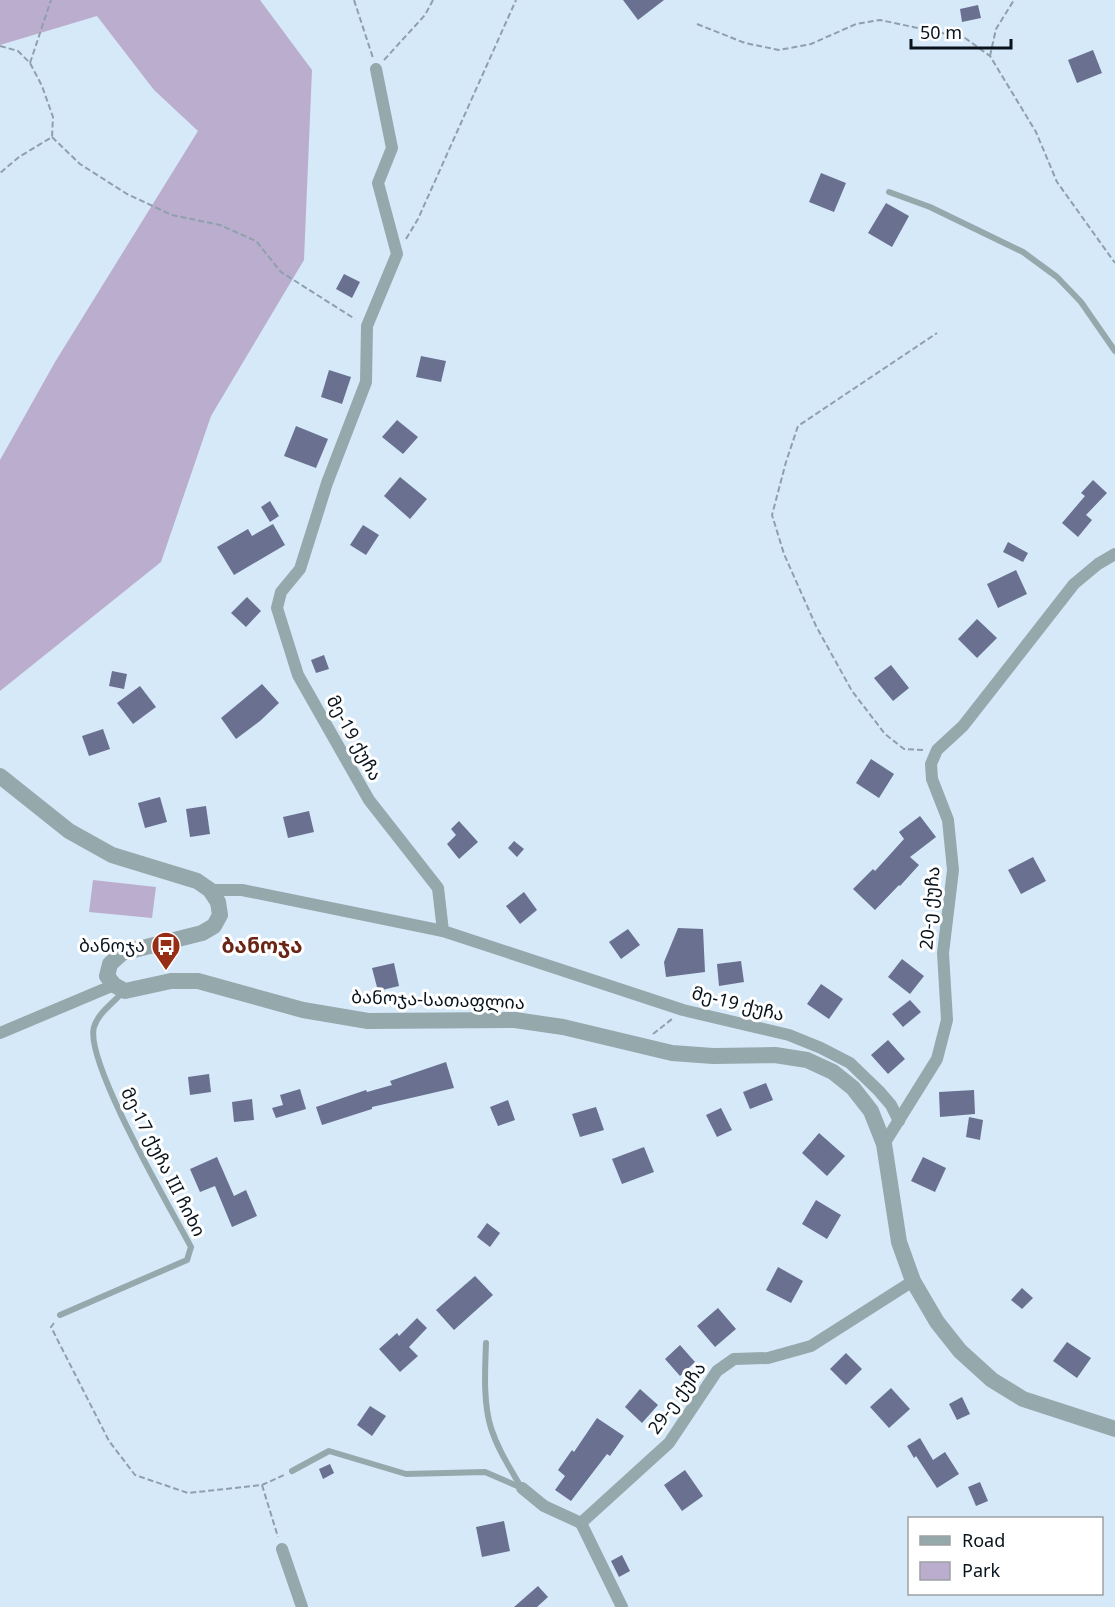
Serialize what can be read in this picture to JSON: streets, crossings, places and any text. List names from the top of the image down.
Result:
{
  "streets": {
    "street": [
      "მე-19 ქუჩა",
      "20-ე ქუჩა",
      "ბანოჯა-სათაფლია",
      "29-ე ქუჩა"
    ],
    "lane": ["მე-17 ქუჩა III ჩიხი"]
  },
  "crossings": [
    ["მე-19 ქუჩა", "20-ე ქუჩა"],
    ["20-ე ქუჩა", "ბანოჯა-სათაფლია"],
    ["ბანოჯა-სათაფლია", "მე-17 ქუჩა III ჩიხი"],
    ["ბანოჯა-სათაფლია", "29-ე ქუჩა"]
  ],
  "districts": ["ბანოჯა"],
  "places": {
    "bus stop": ["ბანოჯა"]
  },
  "legend": ["Road", "Park"],
  "scale_bar": "50 m"
}
